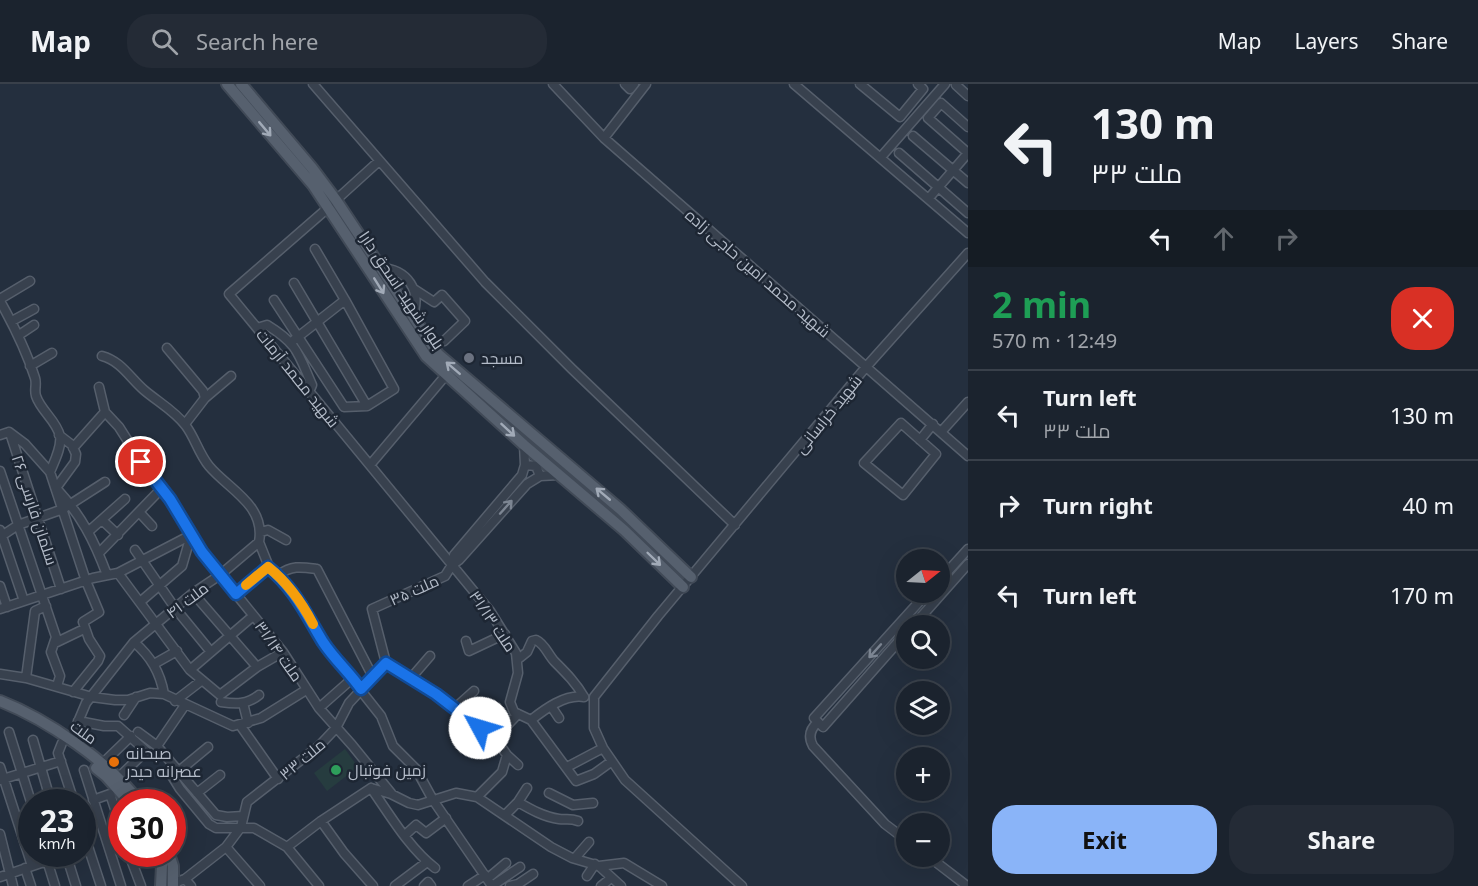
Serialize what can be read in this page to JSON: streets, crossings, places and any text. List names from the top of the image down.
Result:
{
  "streets": {
    "main road": ["بلوار شهید اسحق دارا", "ملت"],
    "street": [
      "شهید محمد امین حاجی زاده",
      "شهید محمد آرمات",
      "شهید خراسانی",
      "سلمان فارسی ۲۶",
      "ملت ۳۵",
      "ملت ۴۱",
      "ملت ۳۱/۱۳",
      "ملت ۳۱/۱۴",
      "ملت ۳۳"
    ]
  },
  "crossings": [
    ["شهید محمد امین حاجی زاده", "شهید خراسانی"],
    ["بلوار شهید اسحق دارا", "شهید محمد آرمات"],
    ["بلوار شهید اسحق دارا", "شهید خراسانی"],
    ["شهید محمد آرمات", "ملت ۳۵"],
    ["شهید محمد آرمات", "ملت ۳۱/۱۳"],
    ["ملت ۳۵", "ملت ۳۱/۱۳"],
    ["ملت ۳۵", "ملت ۳۳"],
    ["ملت ۴۱", "ملت ۳۱/۱۴"],
    ["ملت ۴۱", "ملت"],
    ["ملت ۳۱/۱۴", "ملت ۳۳"]
  ],
  "places": ["مسجد", "صبحانه عصرانه حیدر", "زمین فوتبال"],
  "north": "right",
  "page": {
    "header": "Map",
    "search": "Search here",
    "nav": ["Map", "Layers", "Share"],
    "turn": ["130 m", "ملت ۳۳"],
    "heading": ["2 min", "570 m · 12:49"],
    "list": [
      {
        "name": "Turn left",
        "note": "ملت ۳۳",
        "value": "130 m"
      },
      {
        "name": "Turn right",
        "value": "40 m"
      },
      {
        "name": "Turn left",
        "value": "170 m"
      }
    ],
    "map_buttons": ["+", "−"],
    "speed": "23 km/h",
    "limit": "30",
    "buttons": ["Exit", "Share"]
  }
}
